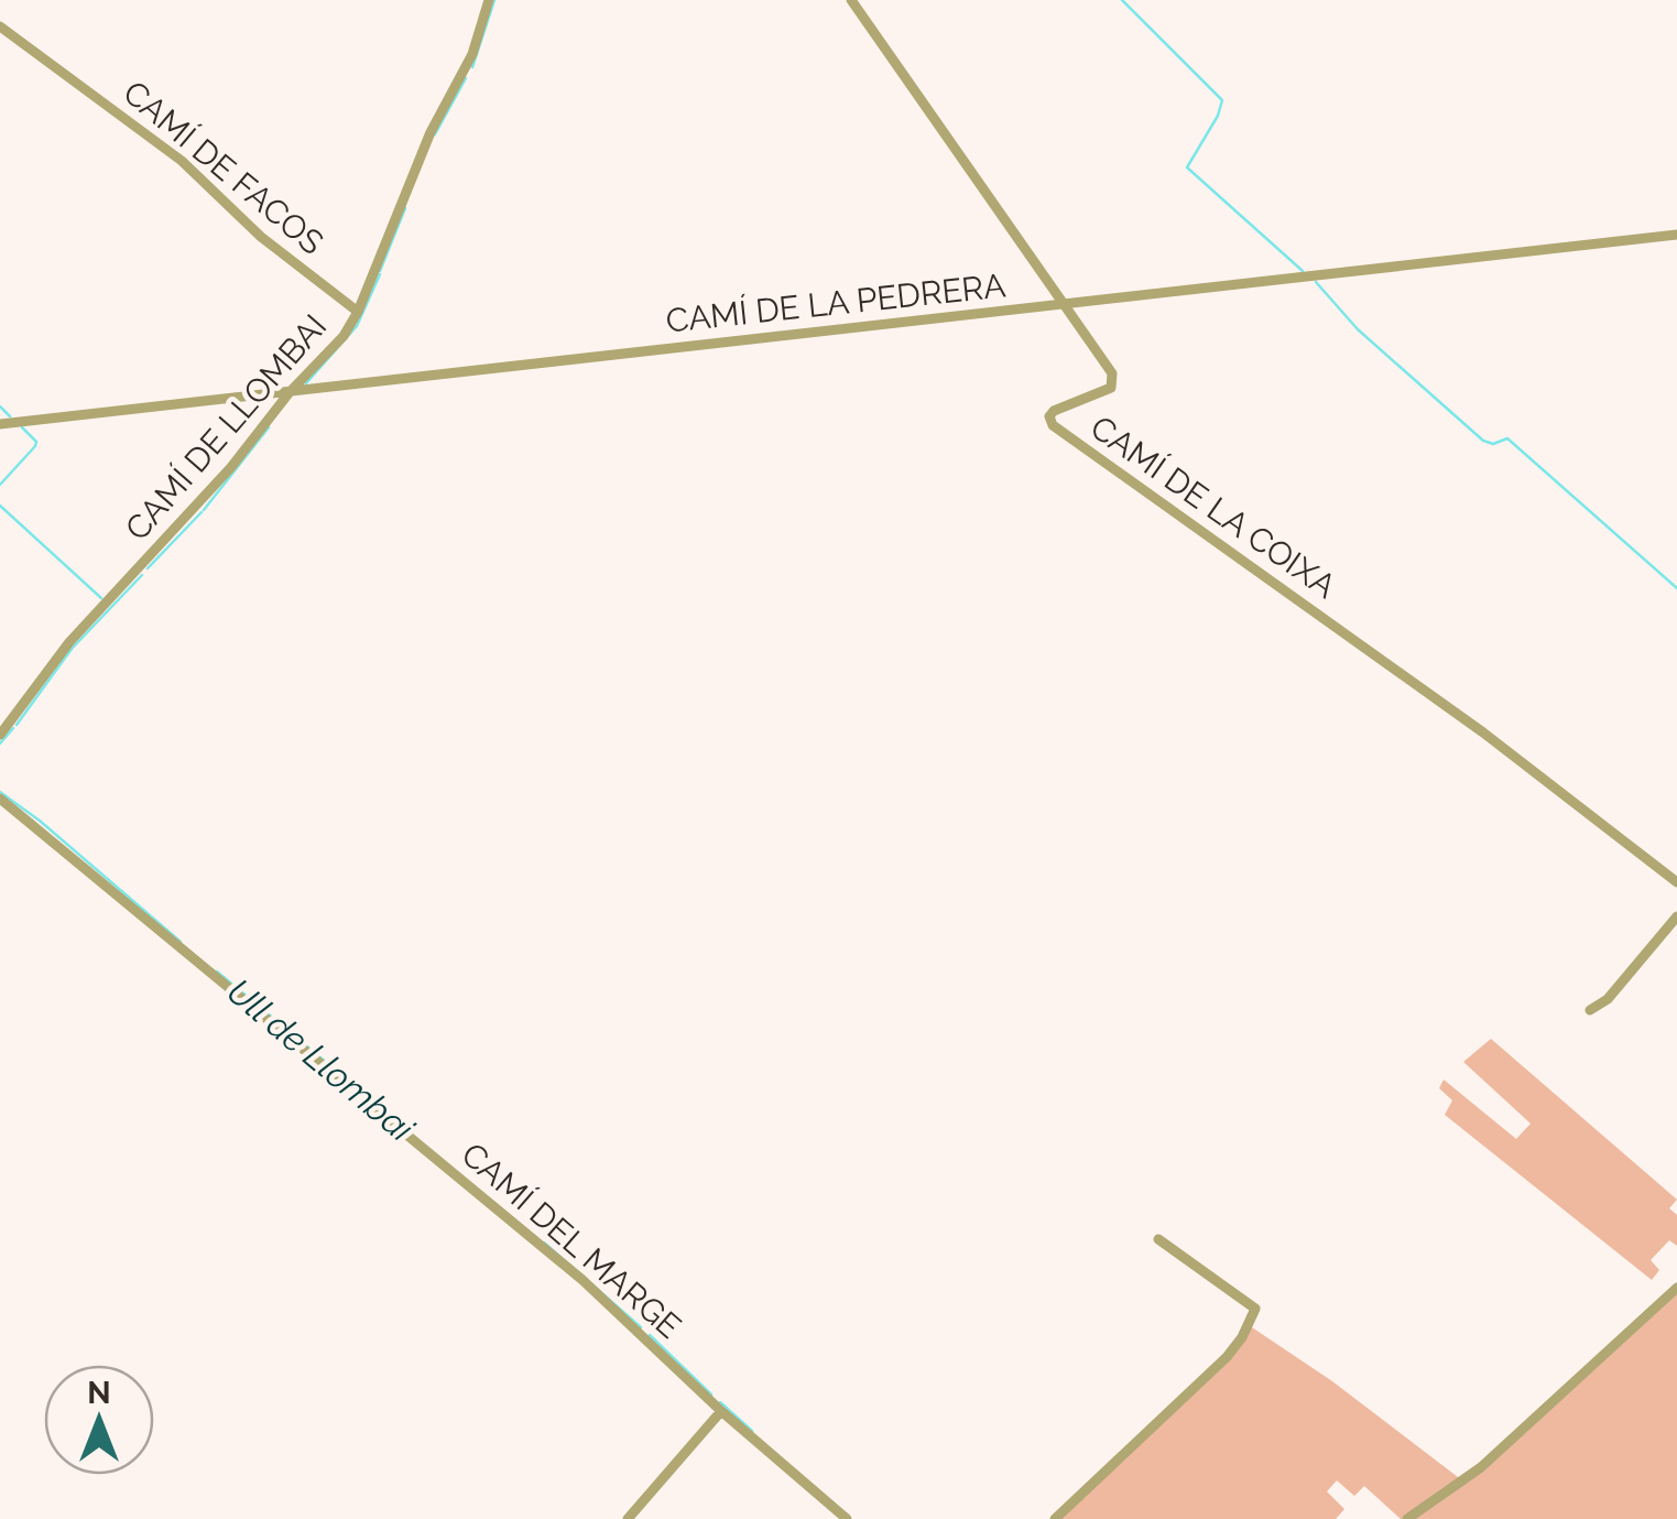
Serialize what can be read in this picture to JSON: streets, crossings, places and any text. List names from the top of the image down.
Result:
{
  "streets": {
    "street": [
      "CAMÍ DE FACOS",
      "CAMÍ DE LA PEDRERA",
      "CAMÍ DE LLOMBAI",
      "CAMÍ DE LA COIXA",
      "CAMÍ DEL MARGE"
    ]
  },
  "crossings": [
    ["CAMÍ DE FACOS", "CAMÍ DE LLOMBAI"],
    ["CAMÍ DE LA PEDRERA", "CAMÍ DE LLOMBAI"],
    ["CAMÍ DE LA PEDRERA", "CAMÍ DE LA COIXA"]
  ],
  "water": ["Ull de Llombai"],
  "north": "top"
}
